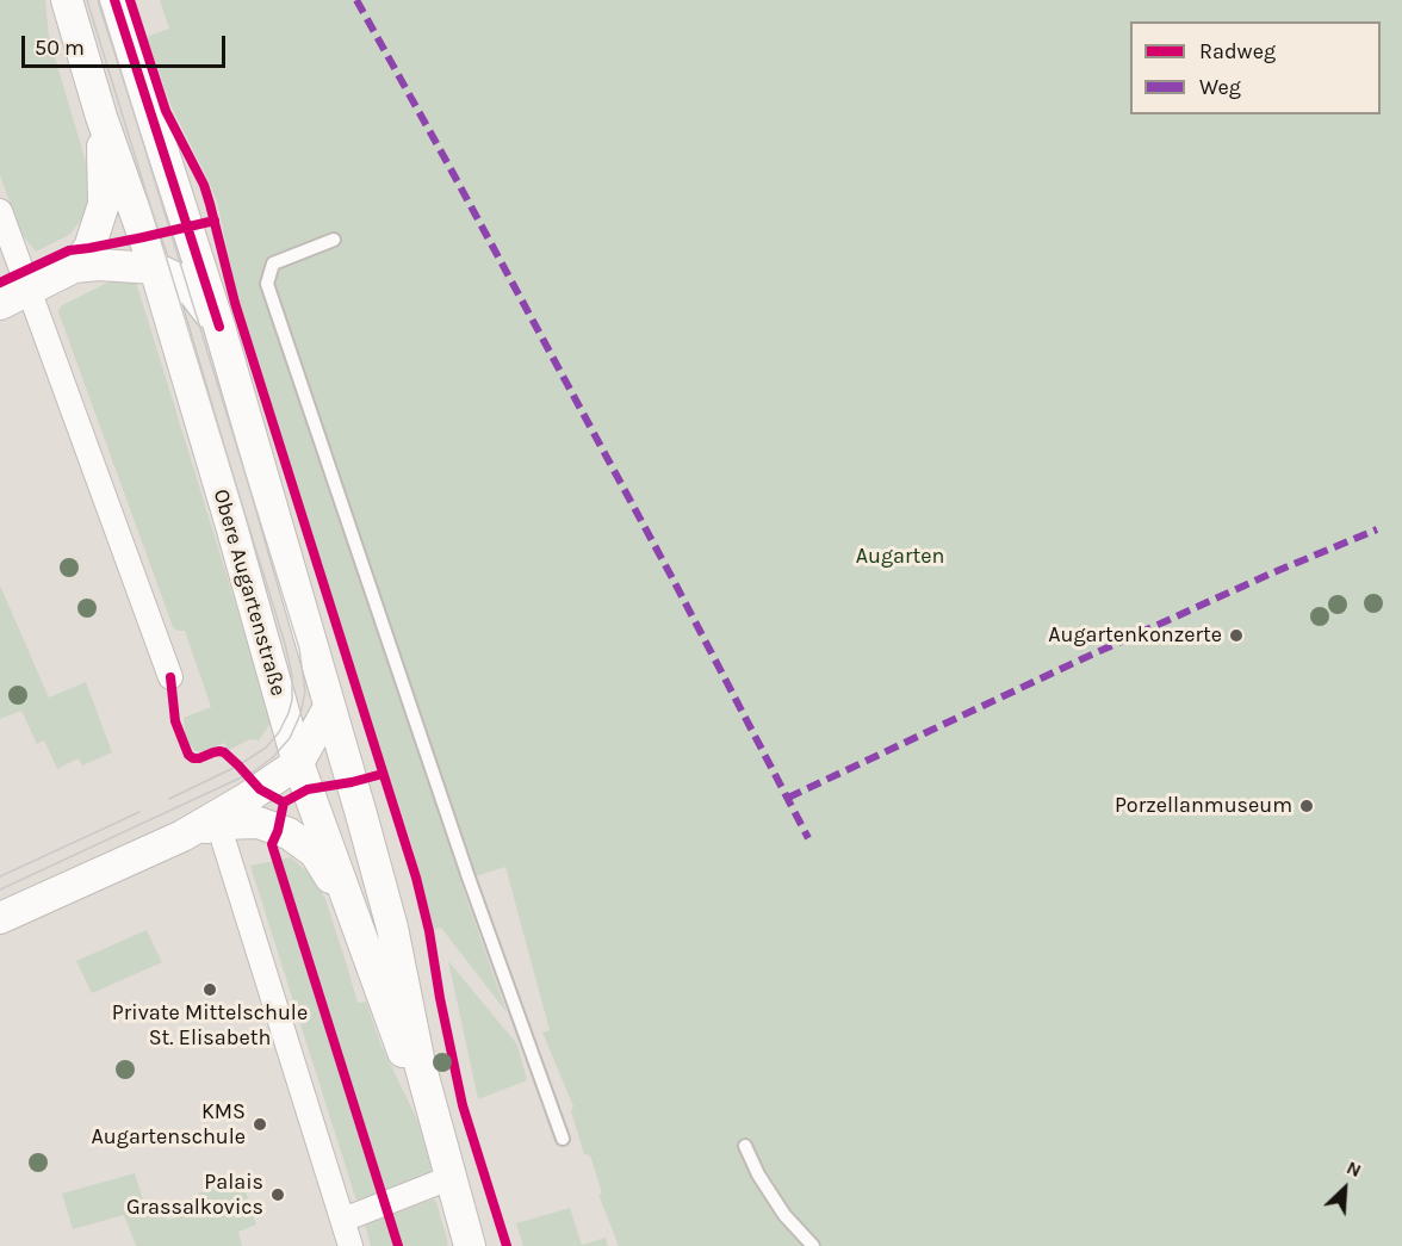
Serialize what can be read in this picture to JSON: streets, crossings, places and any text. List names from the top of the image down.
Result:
{
  "streets": {
    "street": ["Obere Augartenstraße"]
  },
  "parks": ["Augarten"],
  "places": [
    "Augartenkonzerte",
    "Porzellanmuseum",
    "Private Mittelschule St. Elisabeth",
    "KMS Augartenschule",
    "Palais Grassalkovics"
  ],
  "legend": ["Radweg", "Weg"],
  "scale_bar": "50 m",
  "north": "top right"
}
